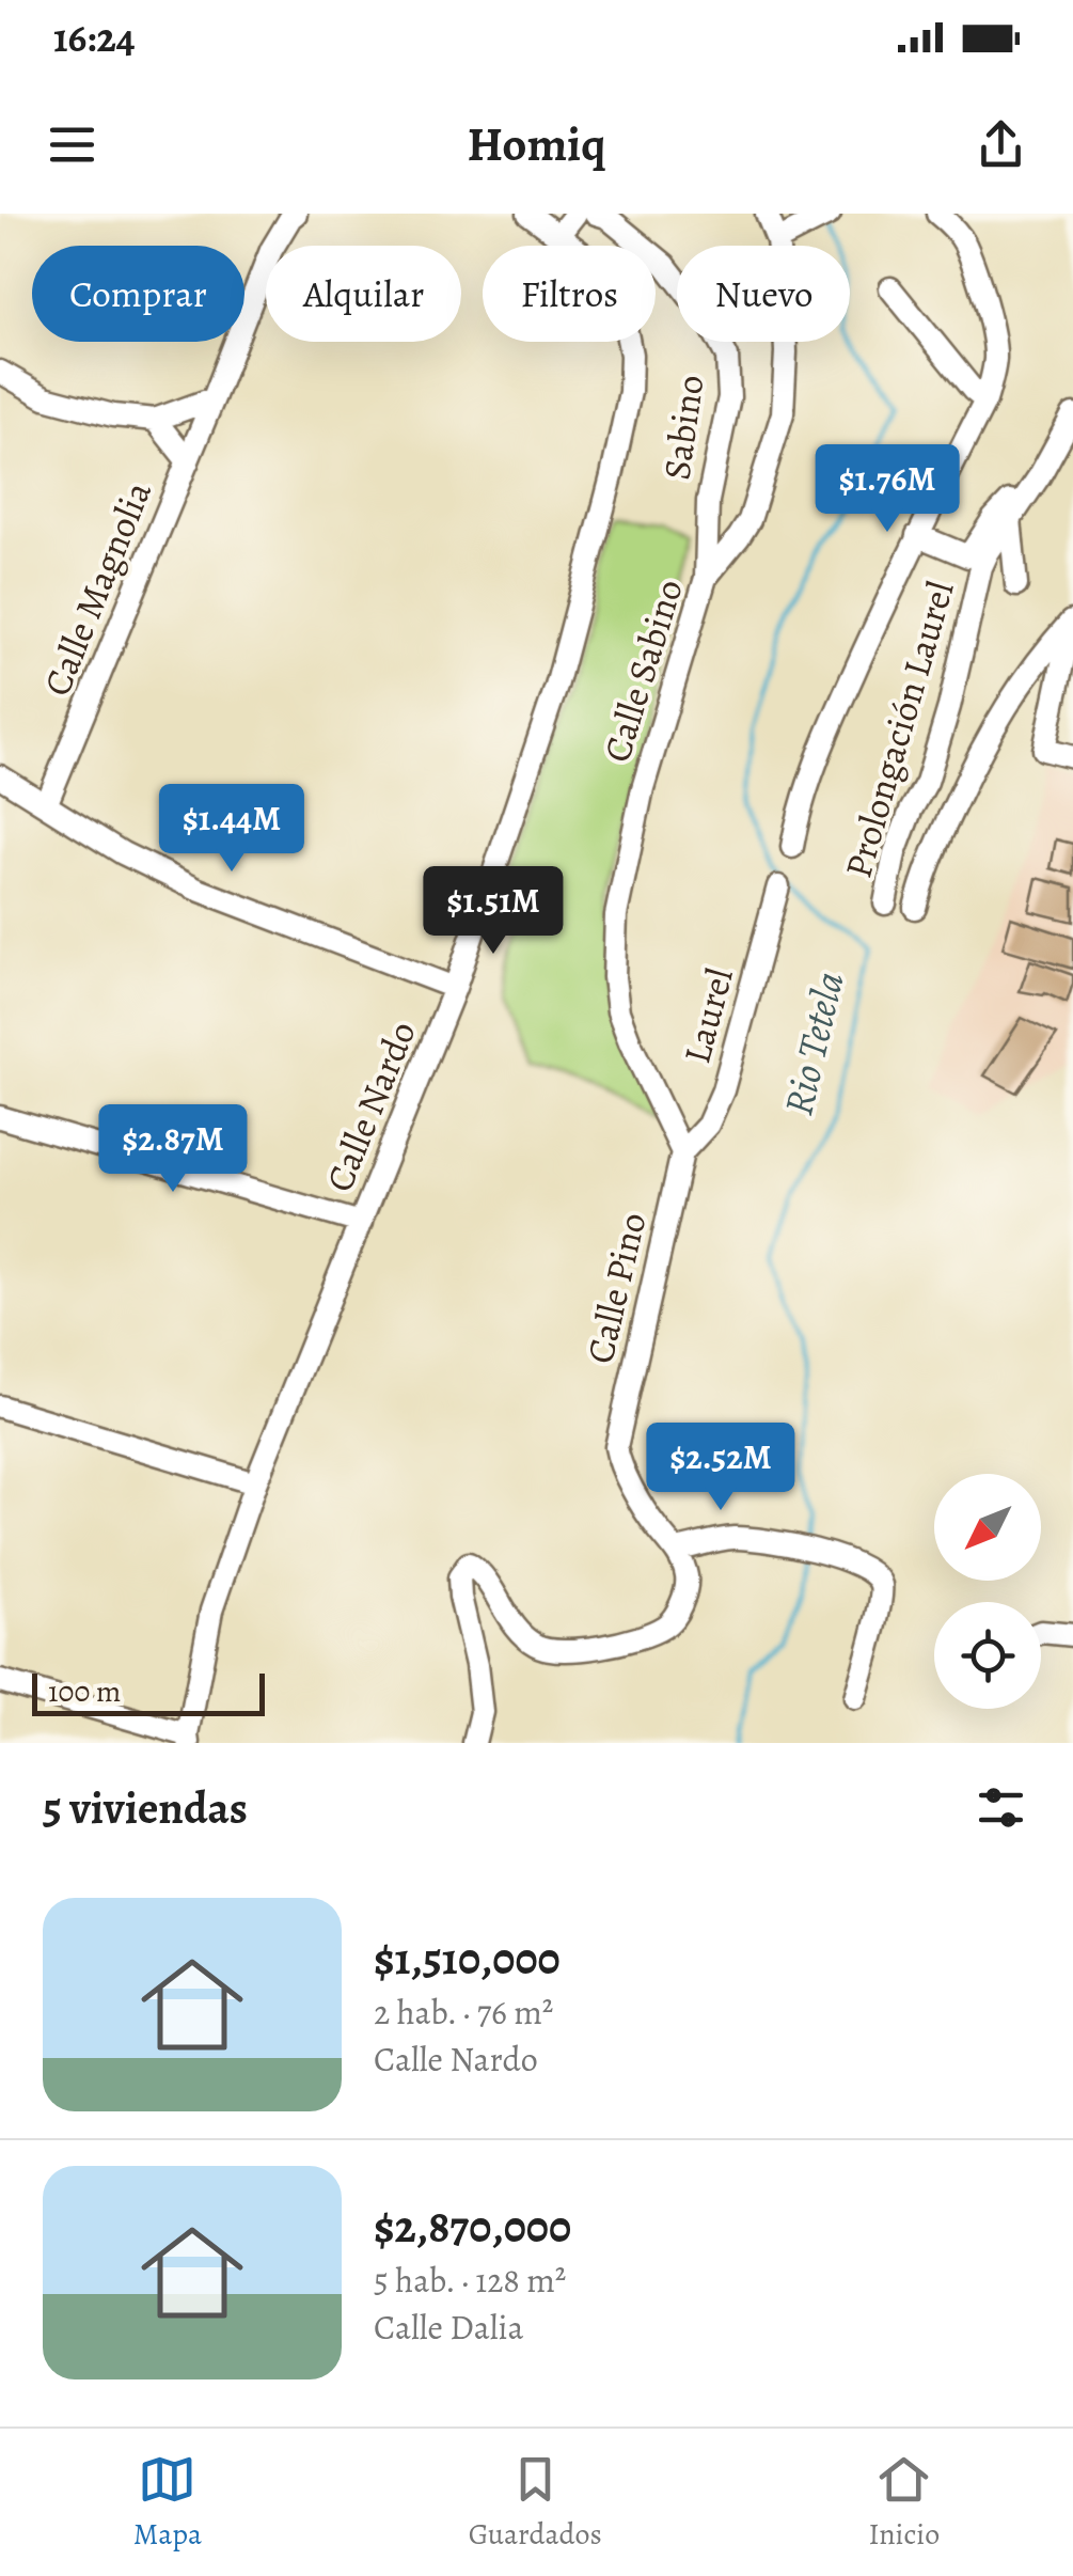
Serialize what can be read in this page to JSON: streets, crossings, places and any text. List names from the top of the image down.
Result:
{
  "streets": {
    "street": [
      "Sabino",
      "Calle Magnolia",
      "Calle Sabino",
      "Prolongación Laurel",
      "Laurel",
      "Calle Nardo",
      "Calle Pino"
    ]
  },
  "crossings": [
    ["Sabino", "Calle Sabino"],
    ["Calle Sabino", "Laurel"],
    ["Calle Sabino", "Calle Pino"],
    ["Laurel", "Calle Pino"]
  ],
  "water": ["Rio Tetela"],
  "scale_bar": "100 m",
  "north": "bottom left",
  "page": {
    "status": "16:24",
    "header": "Homiq",
    "chip": [
      "Comprar",
      "Alquilar",
      "Filtros",
      "Nuevo"
    ],
    "price": [
      "$1.76M",
      "$1.44M",
      "$1.51M",
      "$2.87M",
      "$2.52M"
    ],
    "scale": "100 m",
    "heading": "5 viviendas",
    "list": [
      {
        "name": "$1,510,000",
        "note": "2 hab. · 76 m² · Calle Nardo"
      },
      {
        "name": "$2,870,000",
        "note": "5 hab. · 128 m² · Calle Dalia"
      }
    ],
    "tabs": ["Mapa", "Guardados", "Inicio"]
  }
}
